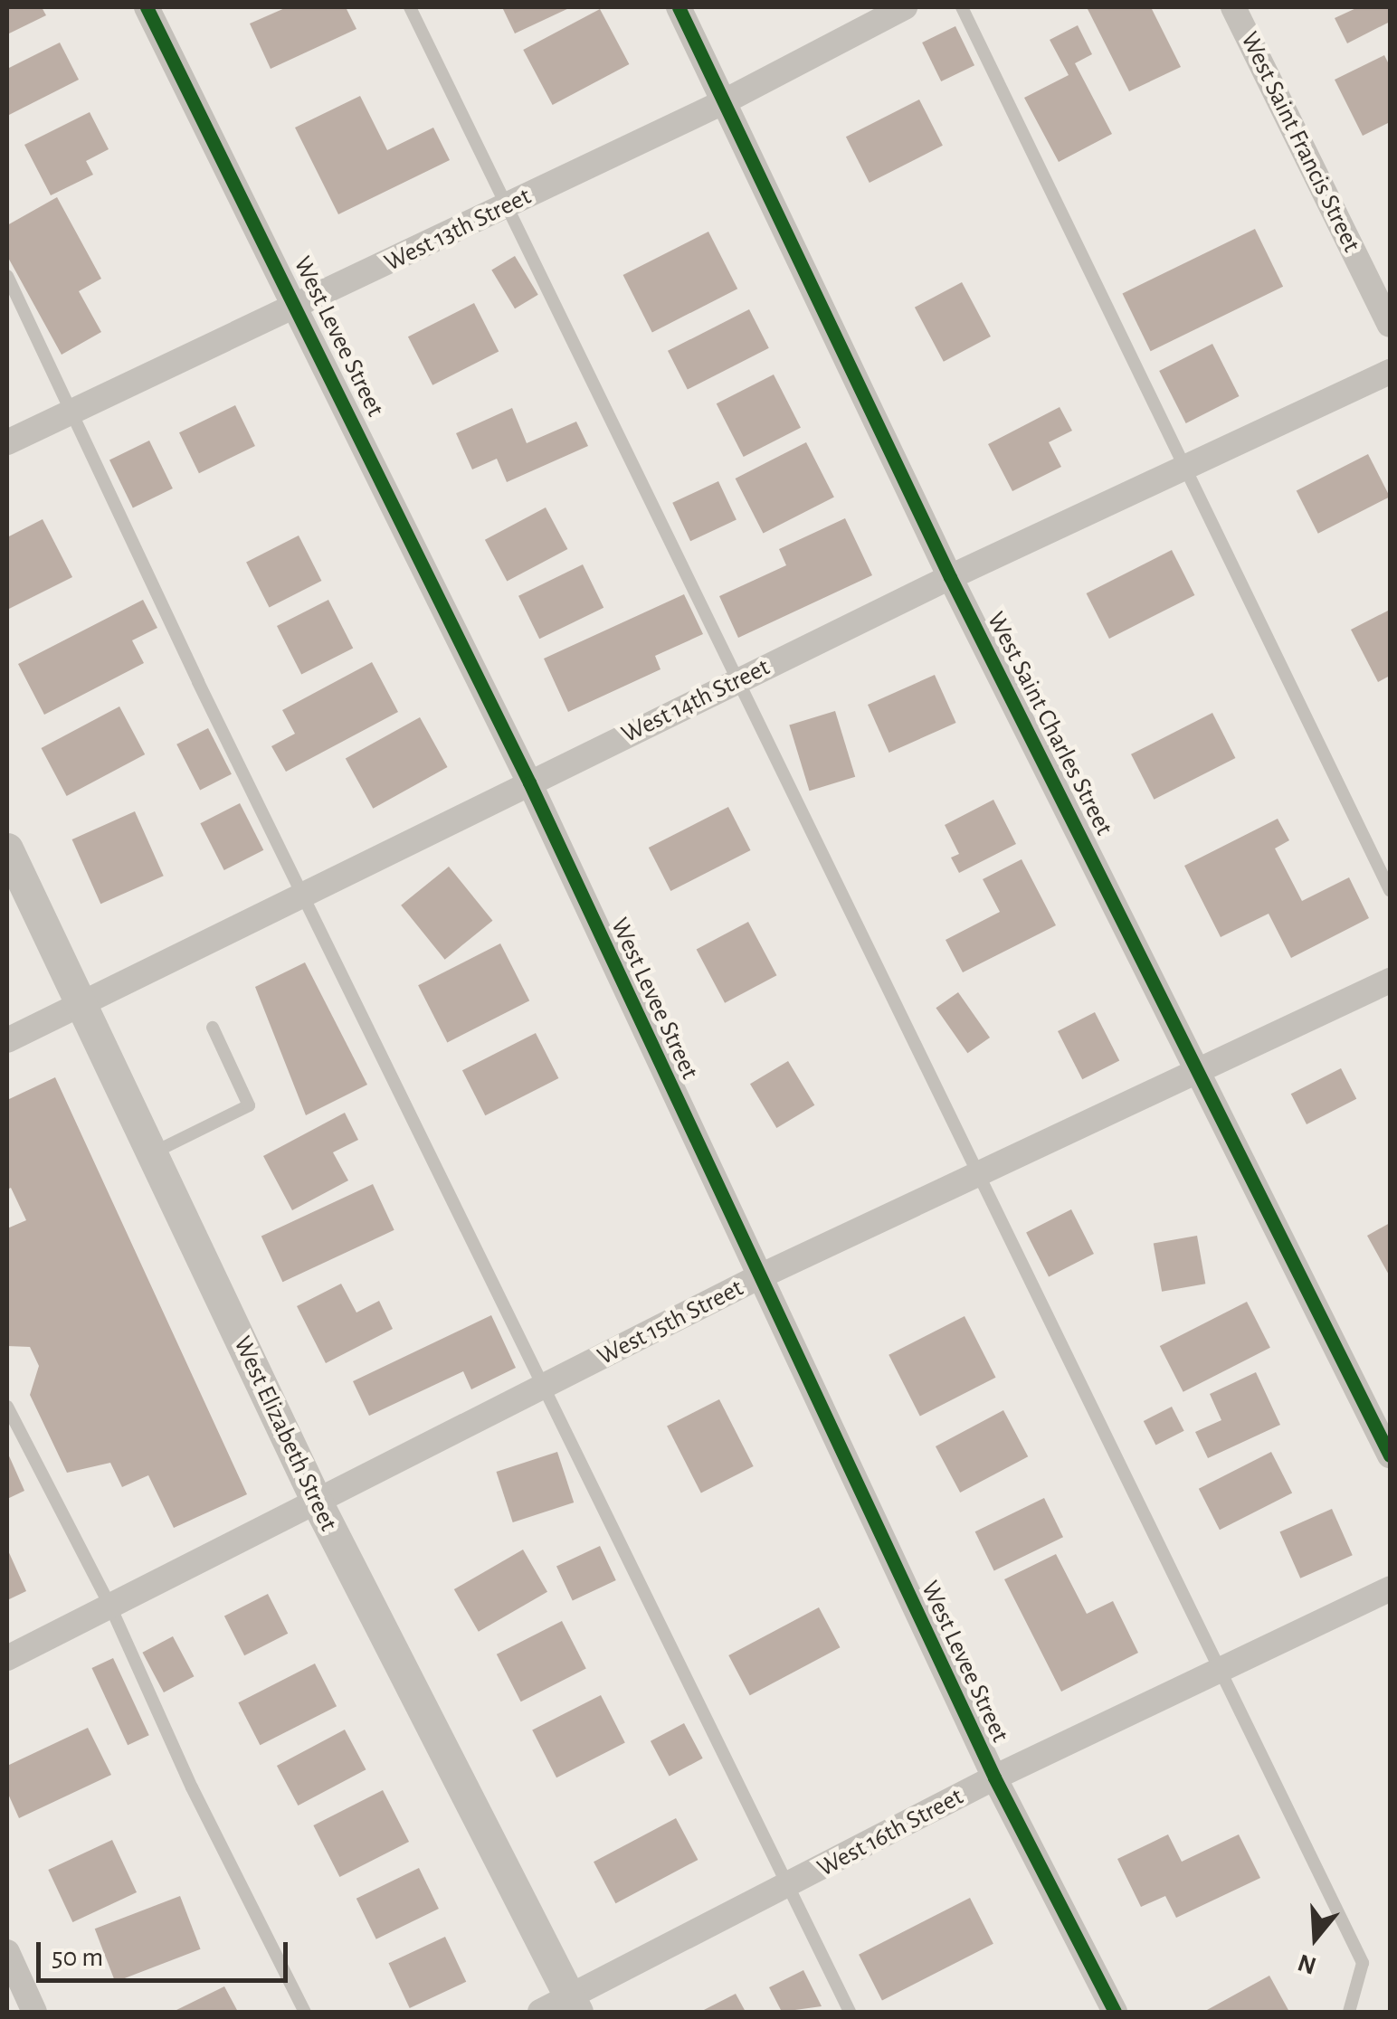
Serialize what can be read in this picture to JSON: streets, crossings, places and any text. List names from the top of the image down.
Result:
{
  "streets": {
    "street": [
      "West Saint Francis Street",
      "West 13th Street",
      "West Levee Street",
      "West 14th Street",
      "West Saint Charles Street",
      "West 15th Street",
      "West Elizabeth Street",
      "West 16th Street"
    ]
  },
  "crossings": [
    ["West 13th Street", "West Levee Street"],
    ["West 13th Street", "West Saint Charles Street"],
    ["West Levee Street", "West 14th Street"],
    ["West Levee Street", "West 15th Street"],
    ["West Levee Street", "West 16th Street"],
    ["West 14th Street", "West Saint Charles Street"],
    ["West 14th Street", "West Elizabeth Street"],
    ["West Saint Charles Street", "West 15th Street"],
    ["West 15th Street", "West Elizabeth Street"],
    ["West Elizabeth Street", "West 16th Street"]
  ],
  "scale_bar": "50 m",
  "north": "bottom"
}
